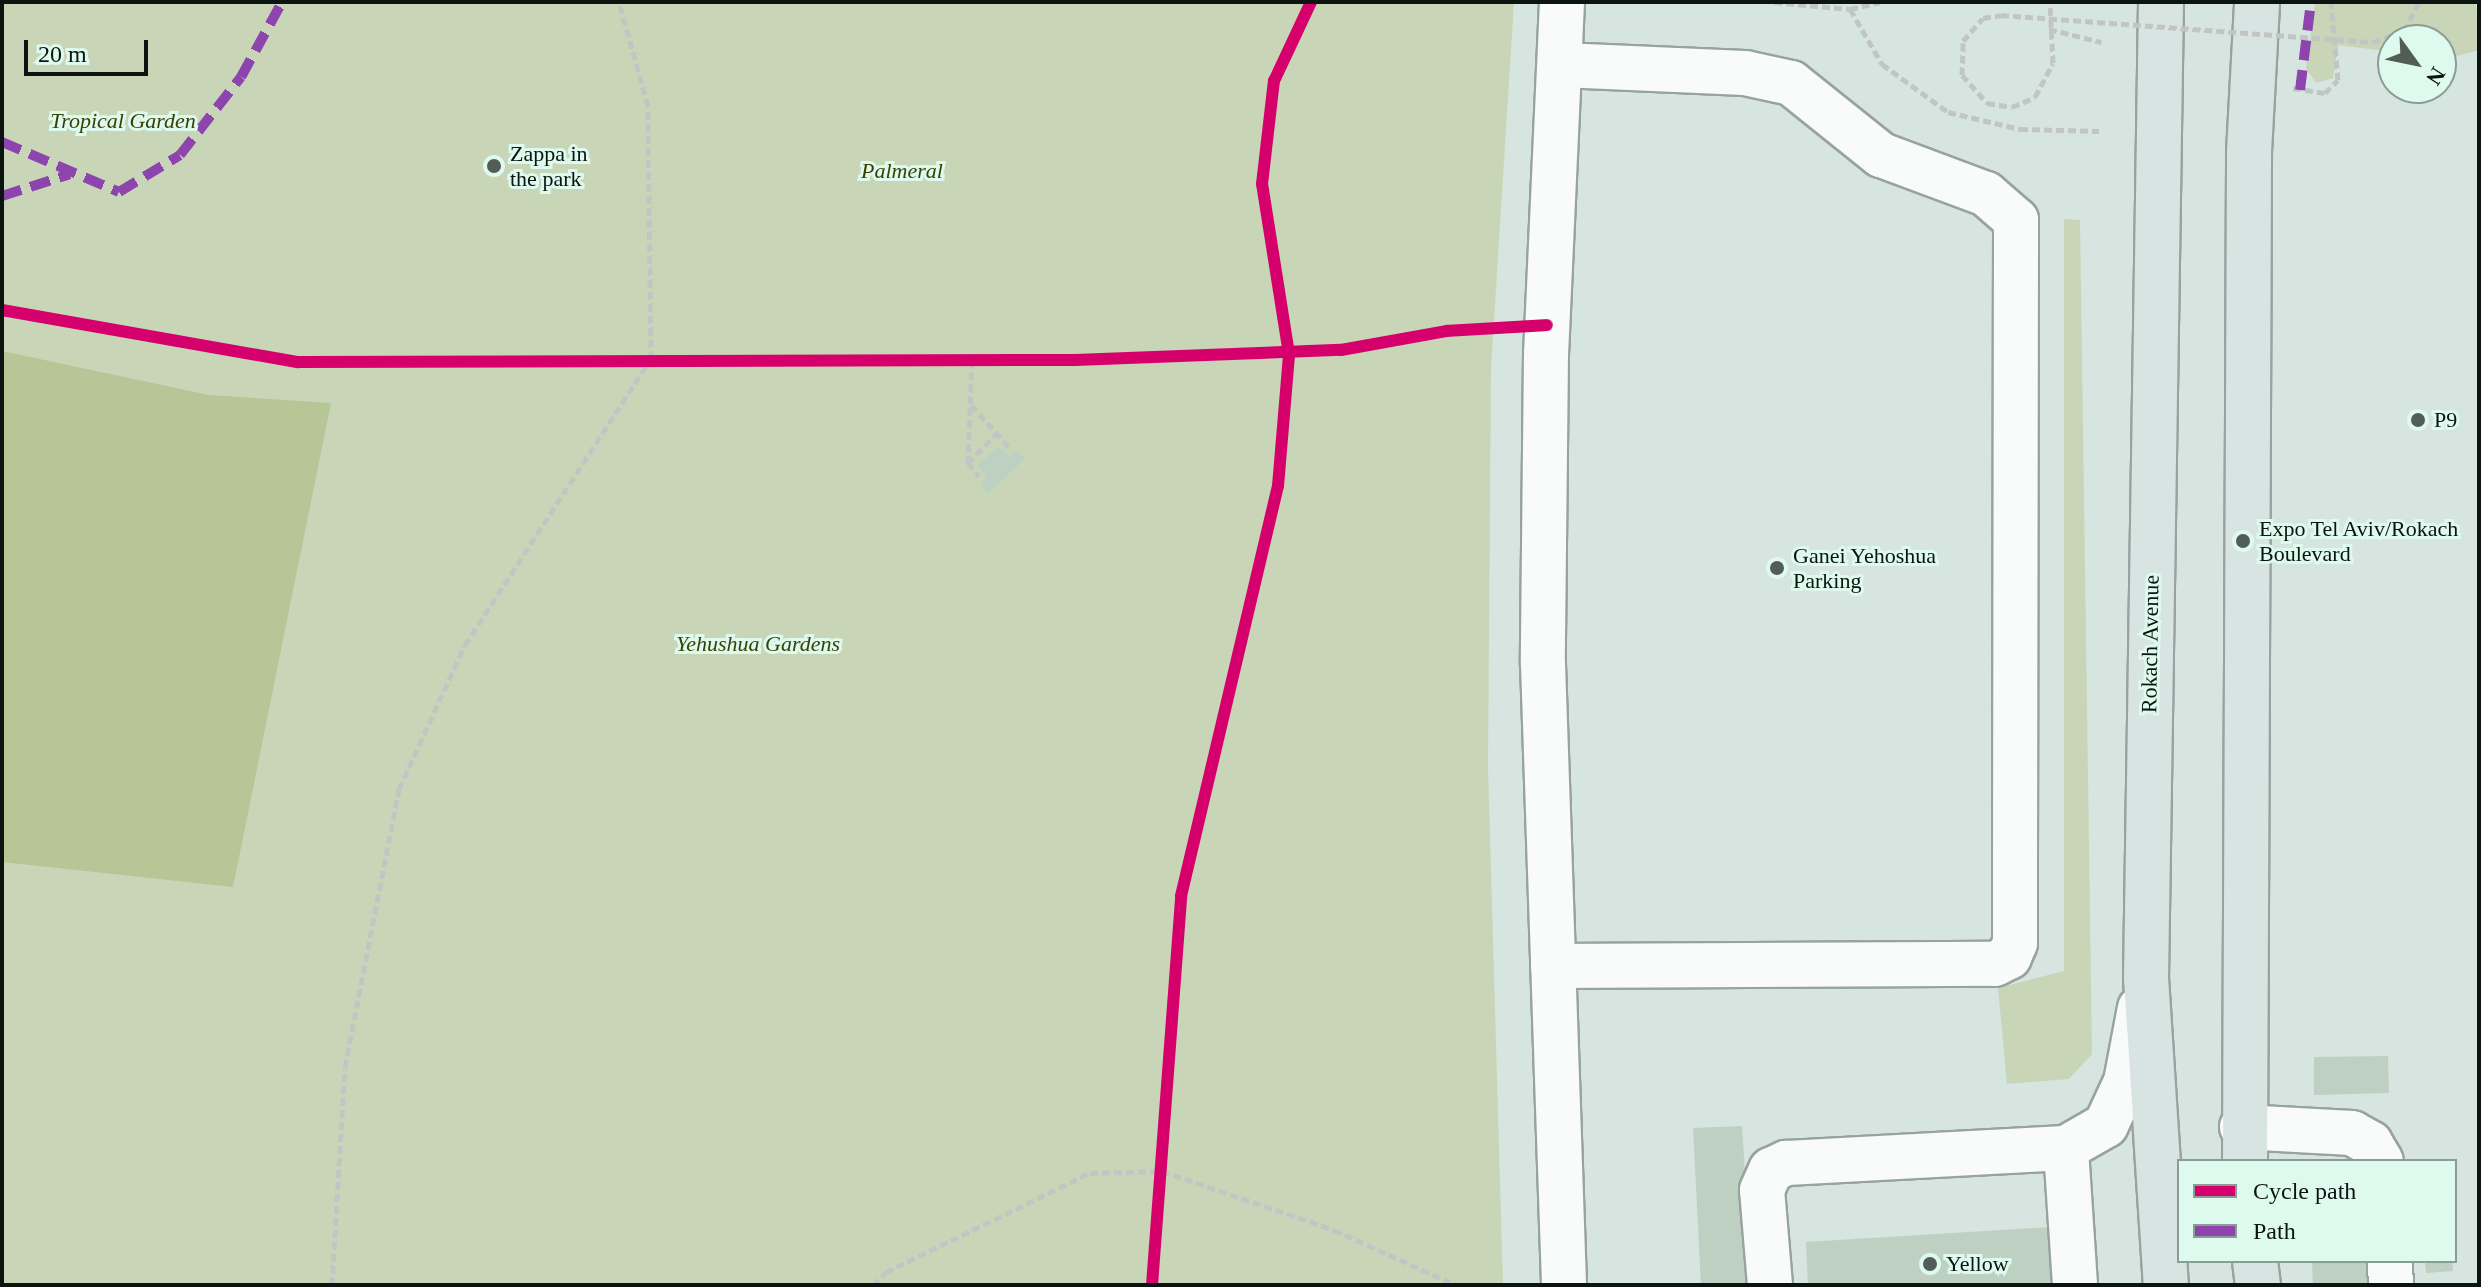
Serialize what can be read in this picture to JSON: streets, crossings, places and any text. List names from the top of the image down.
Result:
{
  "streets": {
    "main road": ["Rokach Avenue"]
  },
  "parks": ["Tropical Garden", "Palmeral", "Yehushua Gardens"],
  "places": [
    "Zappa in the park",
    "P9",
    "Expo Tel Aviv/Rokach Boulevard",
    "Ganei Yehoshua Parking",
    "Yellow"
  ],
  "legend": ["Cycle path", "Path"],
  "scale_bar": "20 m",
  "north": "bottom right"
}
